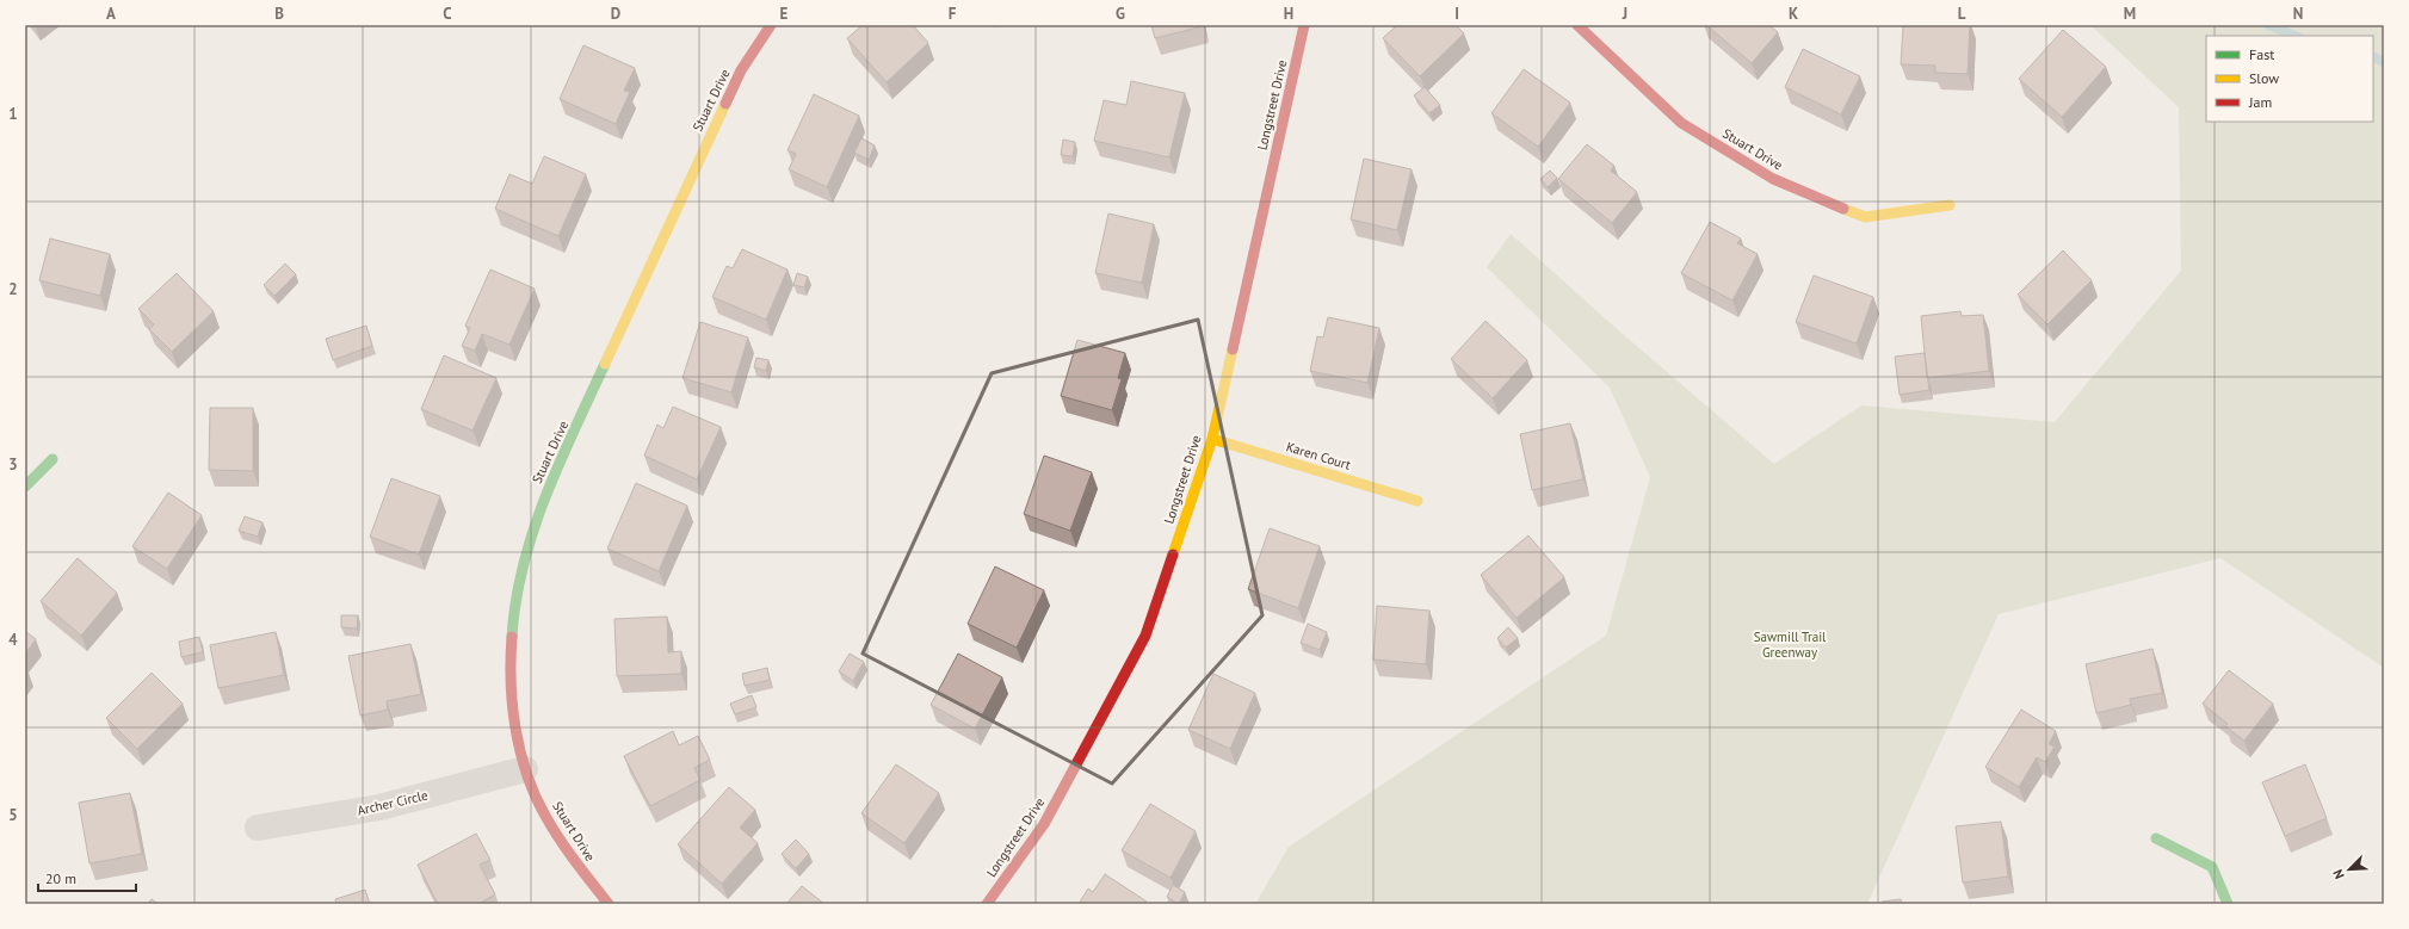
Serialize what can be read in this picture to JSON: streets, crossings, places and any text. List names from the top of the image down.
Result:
{
  "streets": {
    "street": [
      "Stuart Drive",
      "Longstreet Drive",
      "Karen Court",
      "Archer Circle"
    ]
  },
  "crossings": [
    ["Stuart Drive", "Archer Circle"],
    ["Longstreet Drive", "Karen Court"]
  ],
  "parks": ["Sawmill Trail Greenway"],
  "legend": ["Fast", "Slow", "Jam"],
  "scale_bar": "20 m",
  "north": "bottom left",
  "grid": {
    "columns": [
      "A",
      "B",
      "C",
      "D",
      "E",
      "F",
      "G",
      "H",
      "I",
      "J",
      "K",
      "L",
      "M",
      "N"
    ],
    "rows": [
      "1",
      "2",
      "3",
      "4",
      "5"
    ]
  }
}
